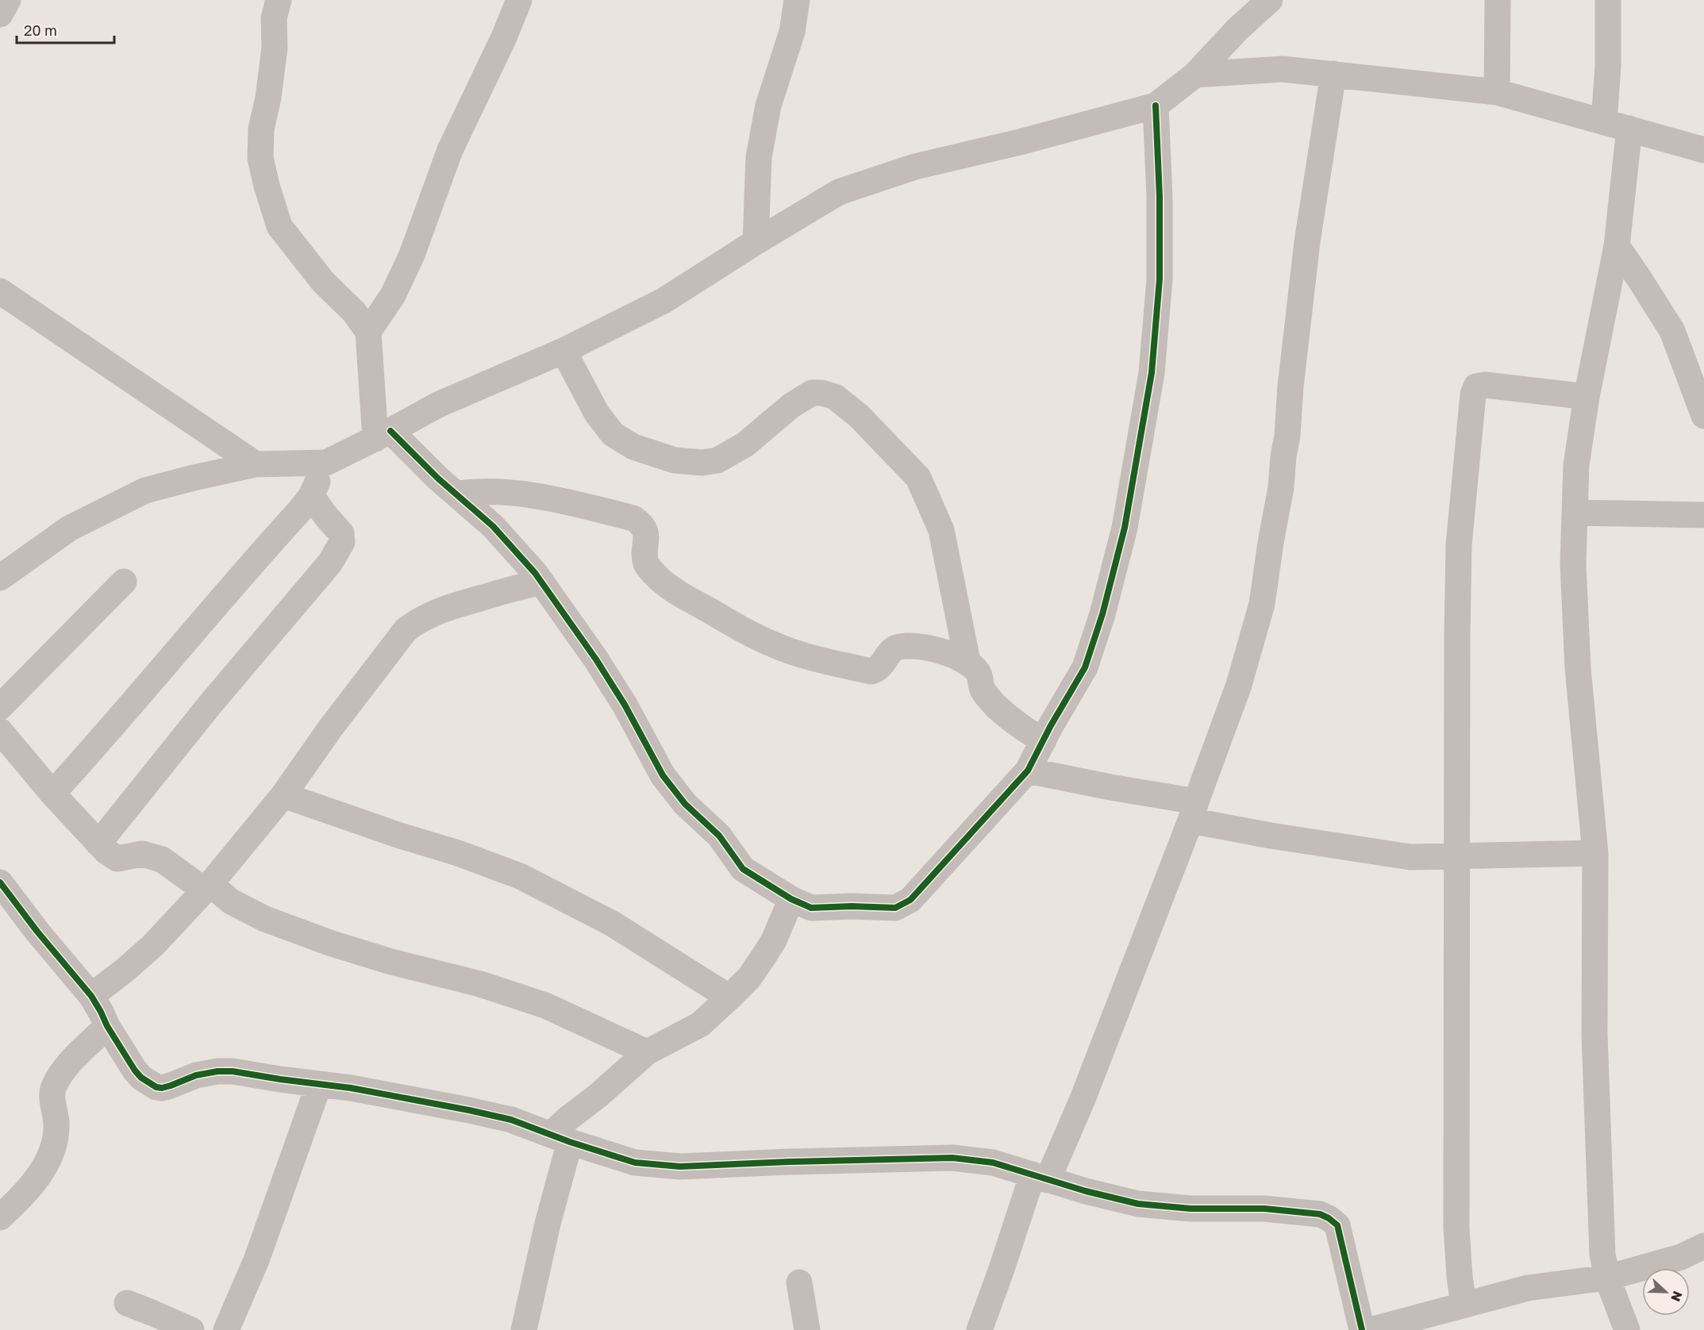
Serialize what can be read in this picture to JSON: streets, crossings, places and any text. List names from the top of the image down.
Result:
{
  "scale_bar": "20 m",
  "north": "right"
}
